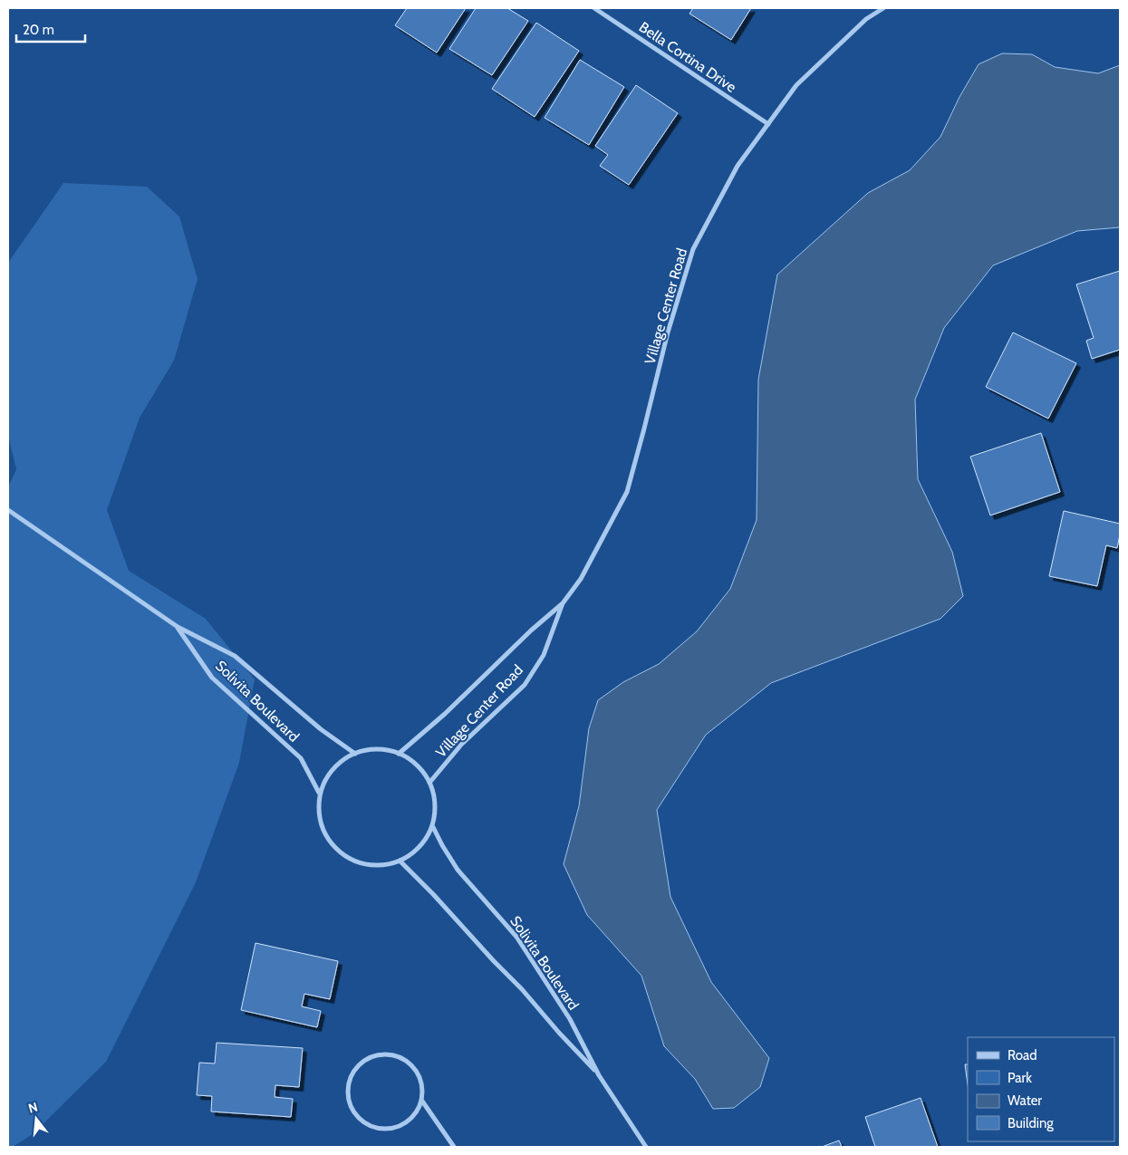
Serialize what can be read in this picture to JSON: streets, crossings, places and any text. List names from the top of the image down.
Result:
{
  "streets": {
    "street": ["Bella Cortina Drive", "Village Center Road", "Solivita Boulevard"]
  },
  "crossings": [
    ["Bella Cortina Drive", "Village Center Road"],
    ["Village Center Road", "Solivita Boulevard"]
  ],
  "legend": [
    "Road",
    "Park",
    "Water",
    "Building"
  ],
  "scale_bar": "20 m",
  "north": "top"
}
